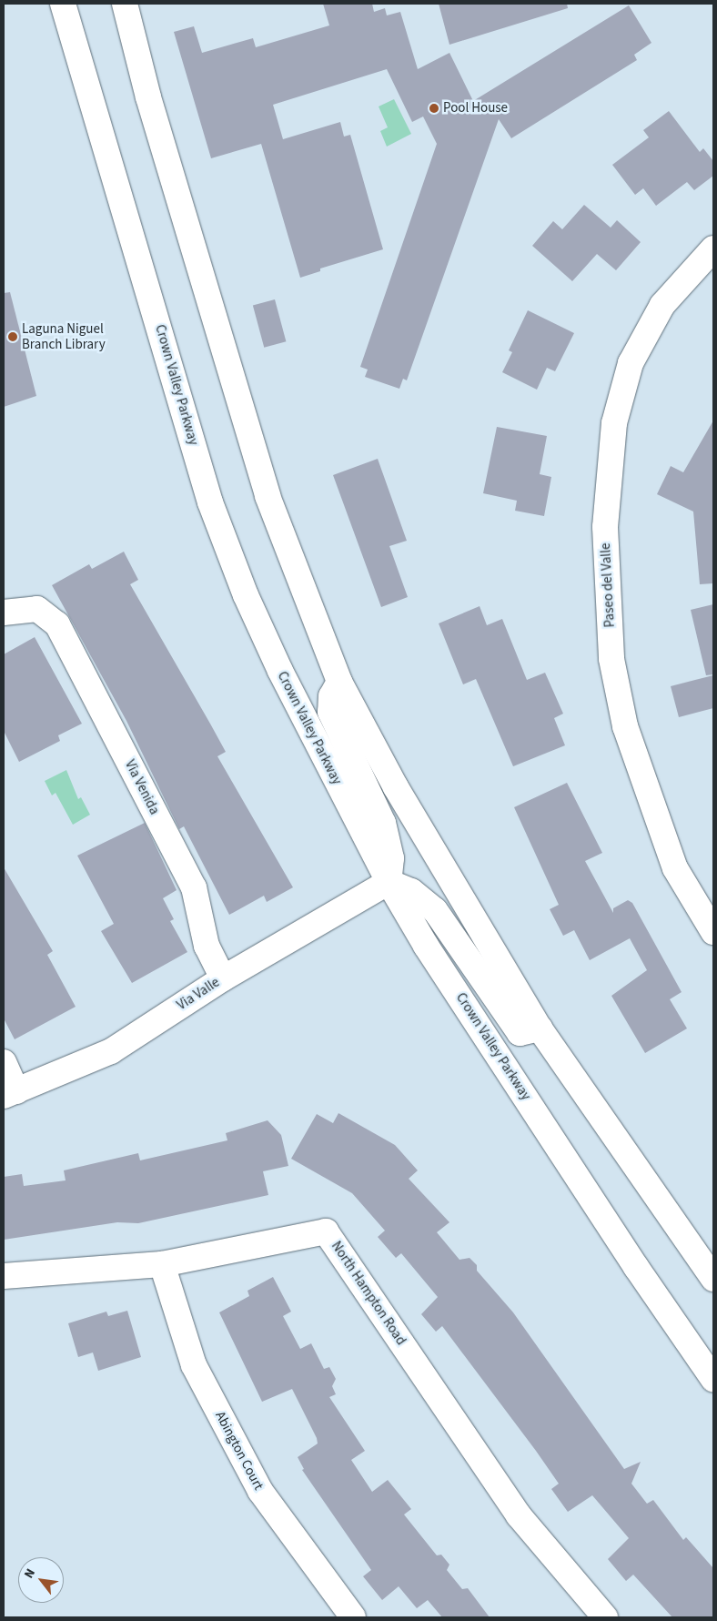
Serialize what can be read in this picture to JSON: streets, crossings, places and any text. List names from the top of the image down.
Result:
{
  "streets": {
    "main road": [
      "Crown Valley Parkway",
      "Paseo del Valle",
      "Via Venida",
      "Via Valle",
      "North Hampton Road",
      "Abington Court"
    ]
  },
  "crossings": [
    ["Crown Valley Parkway", "Via Valle"],
    ["Via Venida", "Via Valle"],
    ["North Hampton Road", "Abington Court"]
  ],
  "places": ["Pool House", "Laguna Niguel Branch Library"],
  "north": "top left"
}
